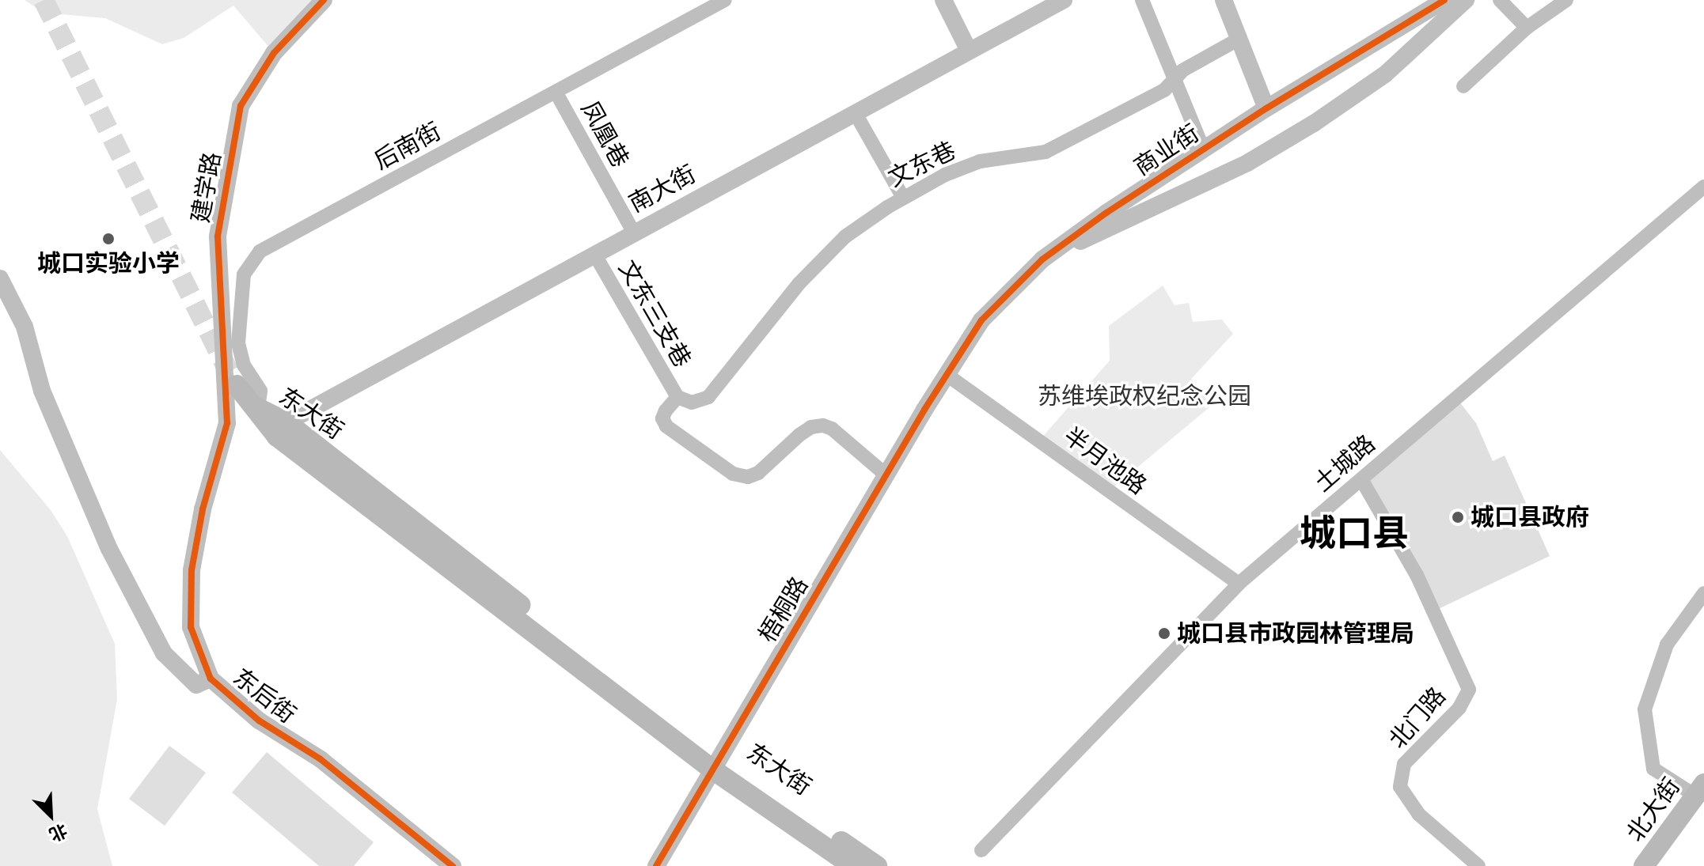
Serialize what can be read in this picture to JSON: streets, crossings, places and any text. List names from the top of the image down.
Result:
{
  "streets": {
    "main road": ["东大街", "北大街"],
    "street": [
      "凤凰巷",
      "后南街",
      "商业街",
      "文东巷",
      "建学路",
      "南大街",
      "文东三支巷",
      "半月池路",
      "土城路",
      "梧桐路",
      "东后街",
      "北门路"
    ]
  },
  "crossings": [
    ["凤凰巷", "后南街"],
    ["凤凰巷", "南大街"],
    ["后南街", "东大街"],
    ["商业街", "半月池路"],
    ["商业街", "梧桐路"],
    ["文东巷", "文东三支巷"],
    ["建学路", "东后街"],
    ["南大街", "文东三支巷"],
    ["南大街", "东大街"],
    ["东大街", "梧桐路"],
    ["半月池路", "土城路"],
    ["半月池路", "梧桐路"],
    ["土城路", "北门路"]
  ],
  "districts": ["城口县"],
  "parks": ["苏维埃政权纪念公园"],
  "places": ["城口实验小学", "城口县政府", "城口县市政园林管理局"],
  "north": "bottom right"
}
